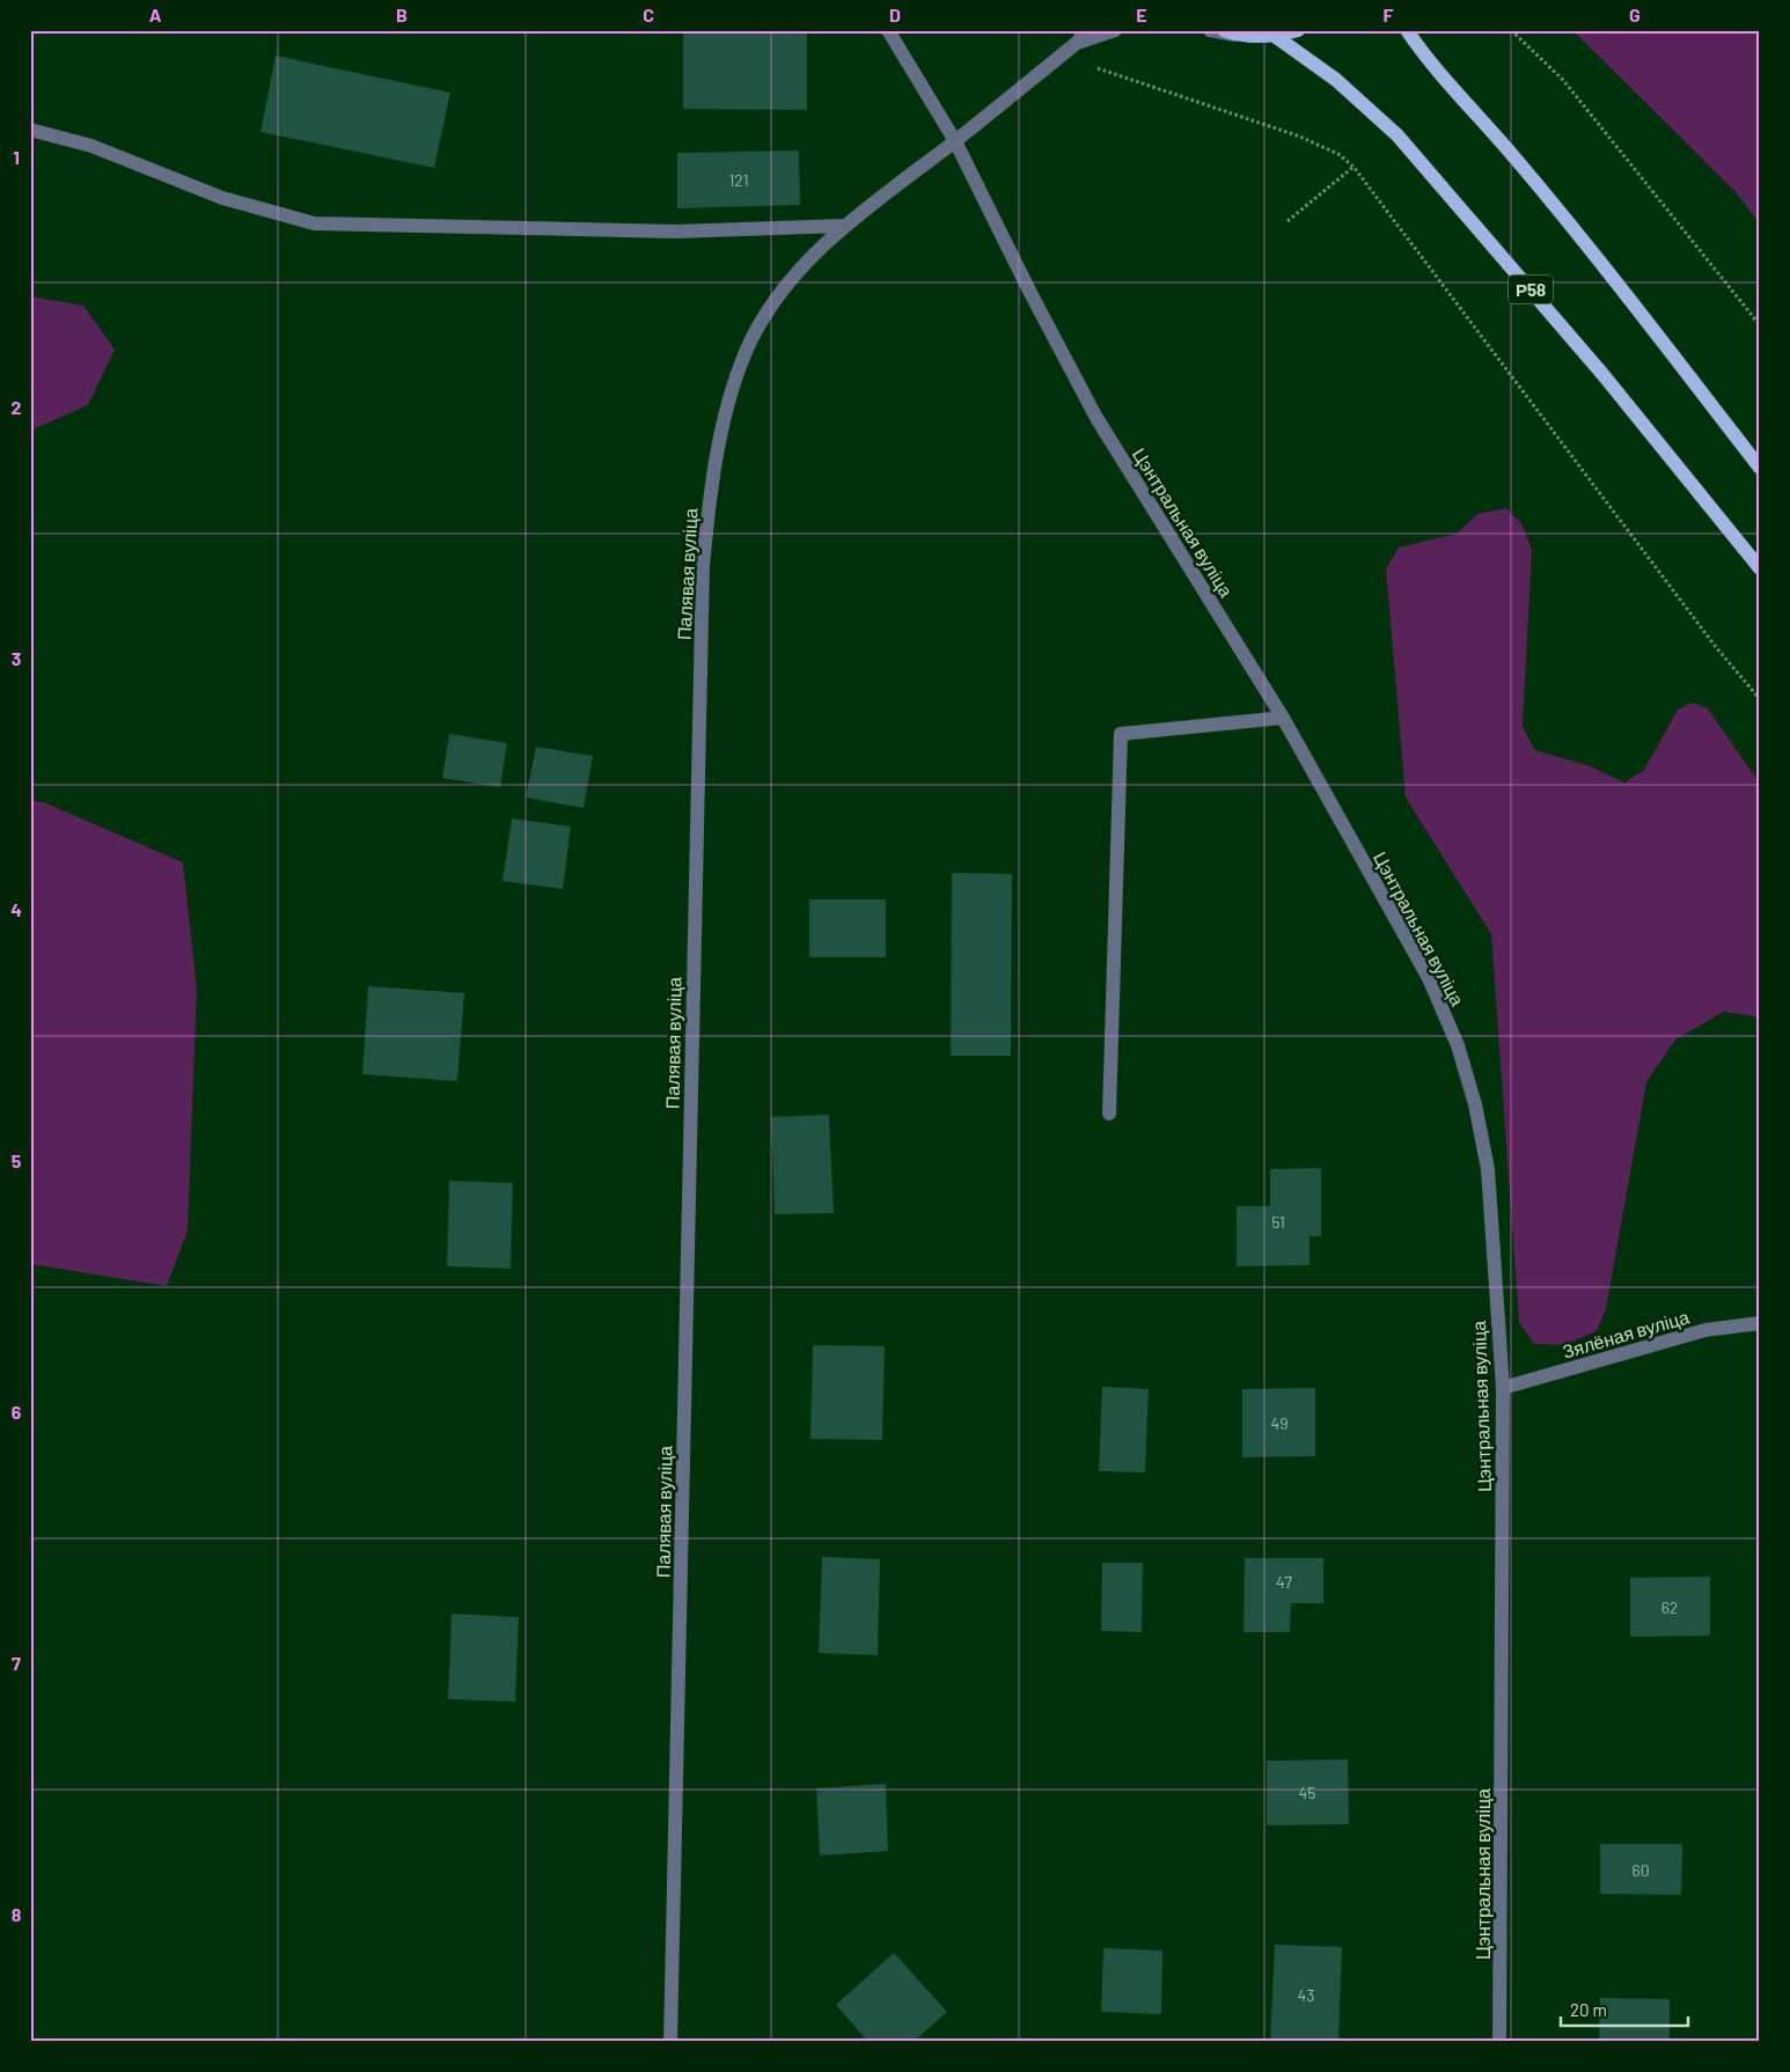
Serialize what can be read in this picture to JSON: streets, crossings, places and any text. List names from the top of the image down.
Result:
{
  "streets": {
    "main road": ["Р58"],
    "street": ["Цэнтральная вуліца", "Палявая вуліца", "Зялёная вуліца"]
  },
  "crossings": [
    ["Цэнтральная вуліца", "Палявая вуліца"],
    ["Цэнтральная вуліца", "Зялёная вуліца"]
  ],
  "house_numbers": [
    "121",
    "51",
    "49",
    "47",
    "62",
    "45",
    "60",
    "43"
  ],
  "scale_bar": "20 m",
  "grid": {
    "columns": [
      "A",
      "B",
      "C",
      "D",
      "E",
      "F",
      "G"
    ],
    "rows": [
      "1",
      "2",
      "3",
      "4",
      "5",
      "6",
      "7",
      "8"
    ]
  }
}
